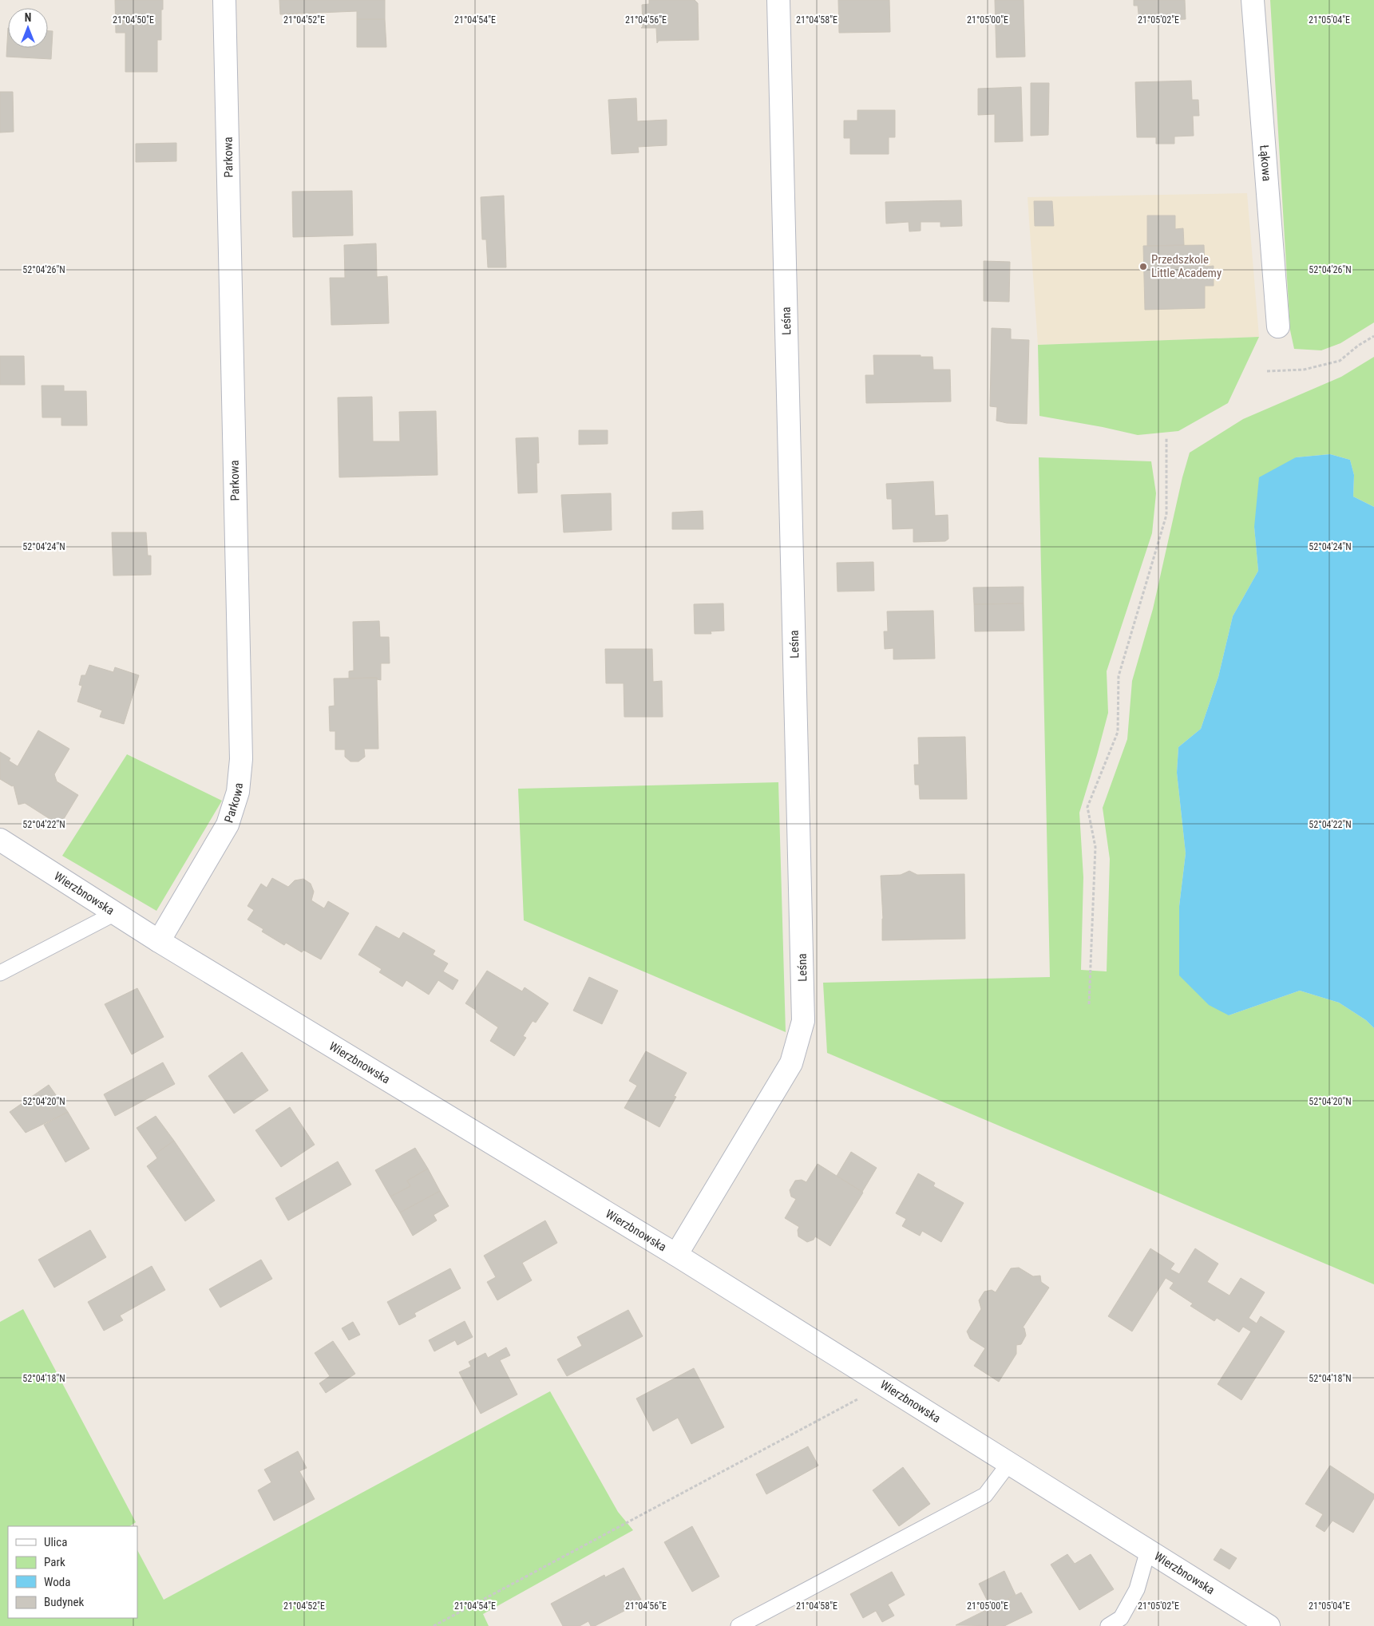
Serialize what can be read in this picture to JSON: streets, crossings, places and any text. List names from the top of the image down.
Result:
{
  "streets": {
    "street": [
      "Parkowa",
      "Łąkowa",
      "Leśna",
      "Wierzbnowska"
    ]
  },
  "crossings": [
    ["Parkowa", "Wierzbnowska"],
    ["Leśna", "Wierzbnowska"]
  ],
  "places": ["Przedszkole Little Academy"],
  "legend": [
    "Ulica",
    "Park",
    "Woda",
    "Budynek"
  ],
  "north": "top",
  "coordinates": [
    "21°04'50\"E",
    "21°04'52\"E",
    "21°04'54\"E",
    "21°04'56\"E",
    "21°04'58\"E",
    "21°05'00\"E",
    "21°05'02\"E",
    "21°05'04\"E",
    "52°04'26\"N",
    "52°04'24\"N",
    "52°04'22\"N",
    "52°04'20\"N",
    "52°04'18\"N"
  ]
}
